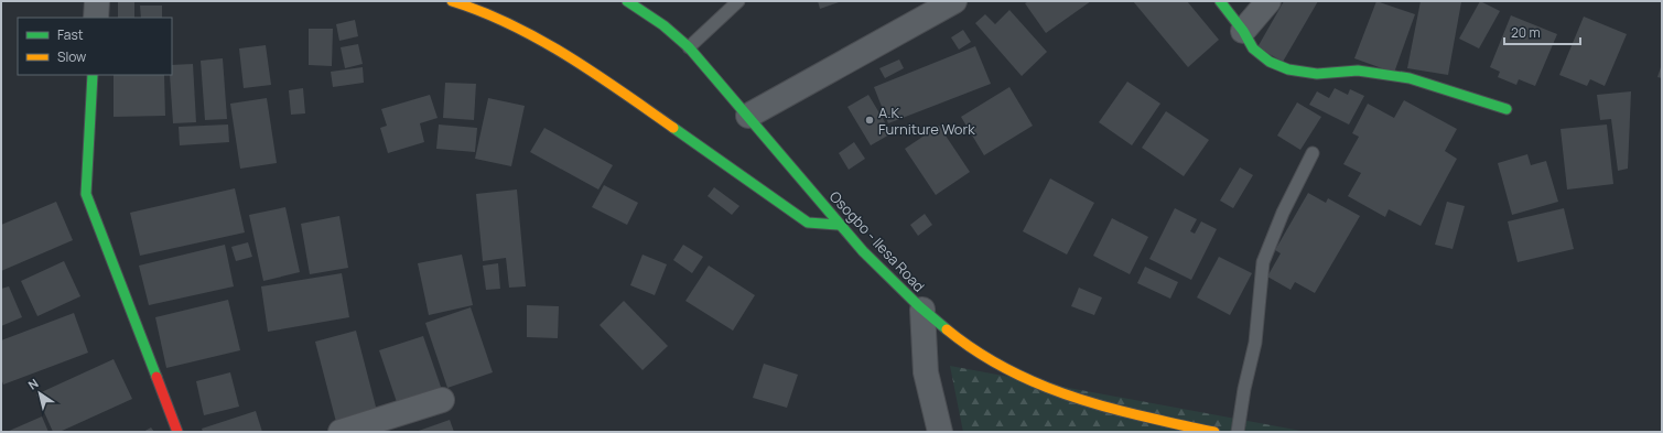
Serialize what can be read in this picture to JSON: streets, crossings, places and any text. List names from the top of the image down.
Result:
{
  "streets": {
    "street": ["Osogbo - Ilesa Road"]
  },
  "places": ["A.K. Furniture Work"],
  "legend": ["Fast", "Slow"],
  "scale_bar": "20 m",
  "north": "top left"
}
